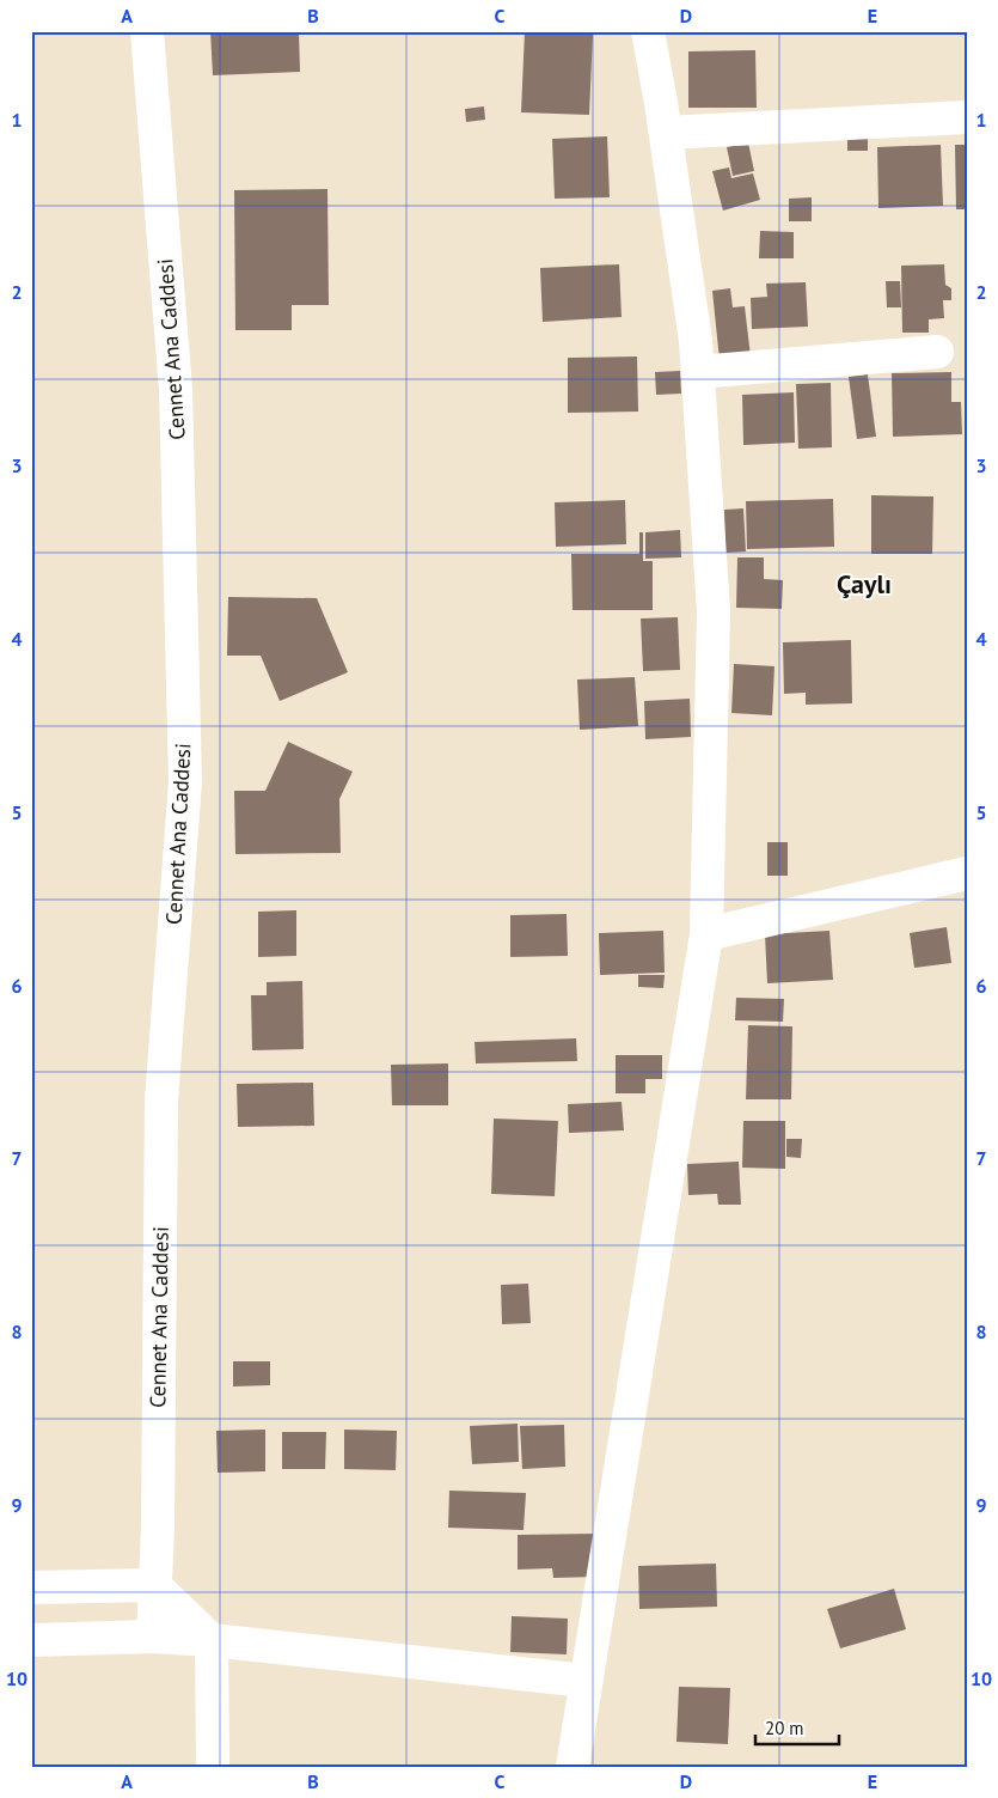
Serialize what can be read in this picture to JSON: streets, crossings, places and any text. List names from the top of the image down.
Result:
{
  "streets": {
    "street": ["Cennet Ana Caddesi"]
  },
  "districts": ["Çaylı"],
  "scale_bar": "20 m",
  "grid": {
    "columns": [
      "A",
      "B",
      "C",
      "D",
      "E"
    ],
    "rows": [
      "1",
      "2",
      "3",
      "4",
      "5",
      "6",
      "7",
      "8",
      "9",
      "10"
    ]
  }
}
